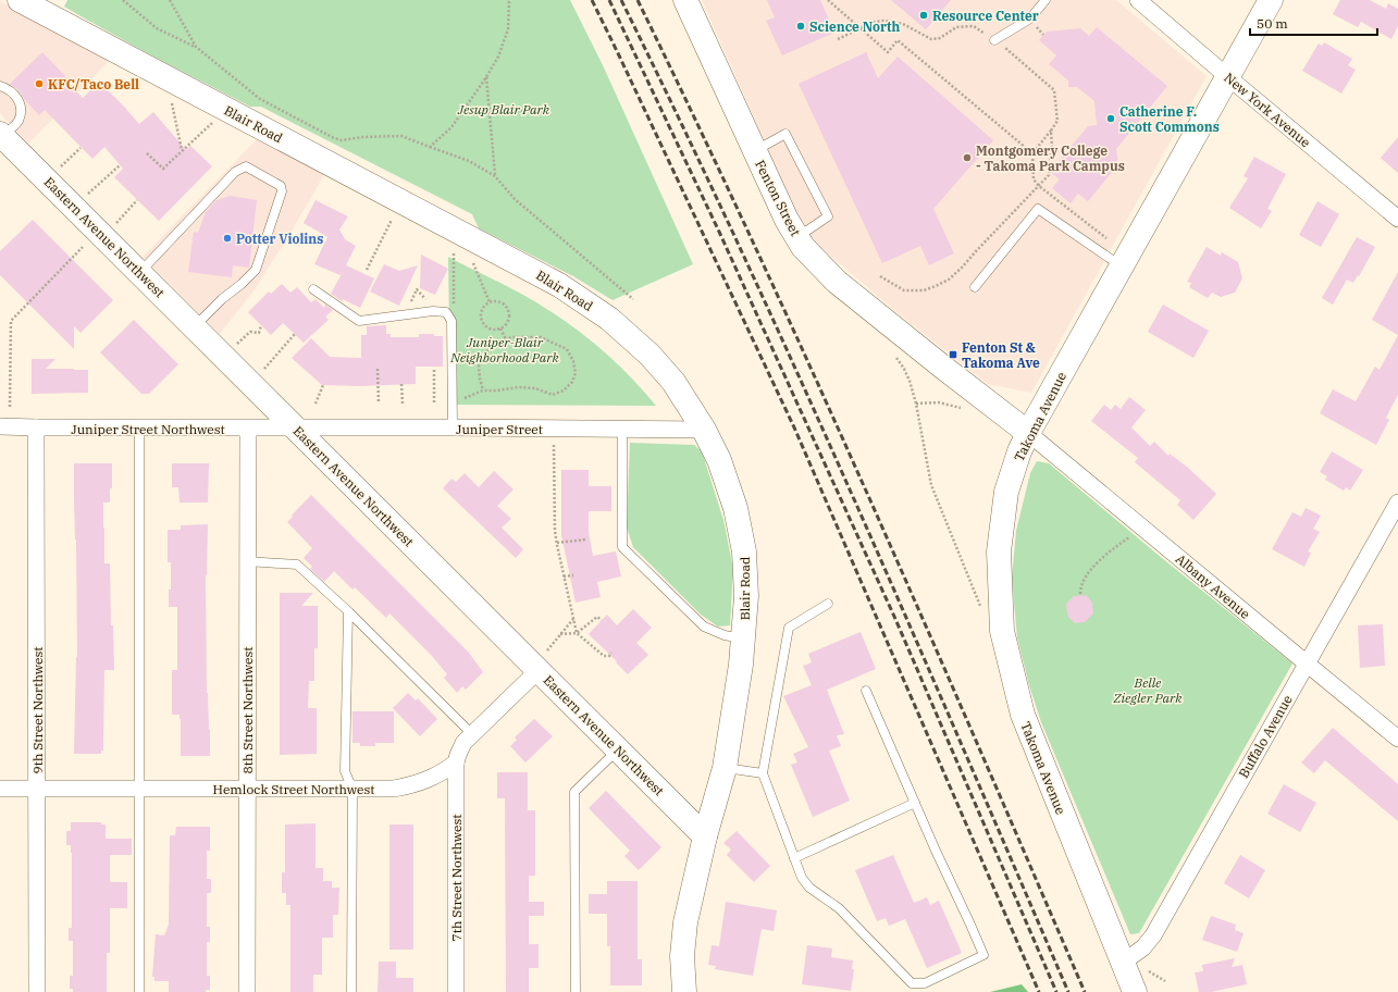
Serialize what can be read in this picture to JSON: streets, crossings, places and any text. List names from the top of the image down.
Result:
{
  "streets": {
    "street": [
      "New York Avenue",
      "Blair Road",
      "Fenton Street",
      "Eastern Avenue Northwest",
      "Takoma Avenue",
      "Juniper Street Northwest",
      "Juniper Street",
      "Albany Avenue",
      "9th Street Northwest",
      "8th Street Northwest",
      "Buffalo Avenue",
      "Hemlock Street Northwest",
      "7th Street Northwest"
    ]
  },
  "crossings": [
    ["New York Avenue", "Takoma Avenue"],
    ["Blair Road", "Eastern Avenue Northwest"],
    ["Blair Road", "Juniper Street"],
    ["Fenton Street", "Takoma Avenue"],
    ["Fenton Street", "Albany Avenue"],
    ["Eastern Avenue Northwest", "Juniper Street Northwest"],
    ["Eastern Avenue Northwest", "Juniper Street"],
    ["Takoma Avenue", "Albany Avenue"],
    ["Takoma Avenue", "Buffalo Avenue"],
    ["Juniper Street Northwest", "Juniper Street"],
    ["Juniper Street Northwest", "9th Street Northwest"],
    ["Juniper Street Northwest", "8th Street Northwest"],
    ["Albany Avenue", "Buffalo Avenue"],
    ["9th Street Northwest", "Hemlock Street Northwest"],
    ["8th Street Northwest", "Hemlock Street Northwest"],
    ["Hemlock Street Northwest", "7th Street Northwest"]
  ],
  "parks": ["Jesup Blair Park", "Juniper-Blair Neighborhood Park", "Belle Ziegler Park"],
  "places": {
    "other": [
      "Resource Center",
      "Science North",
      "KFC/Taco Bell",
      "Catherine F. Scott Commons",
      "Montgomery College - Takoma Park Campus",
      "Potter Violins"
    ],
    "transit": ["Fenton St & Takoma Ave"]
  },
  "scale_bar": "50 m"
}
